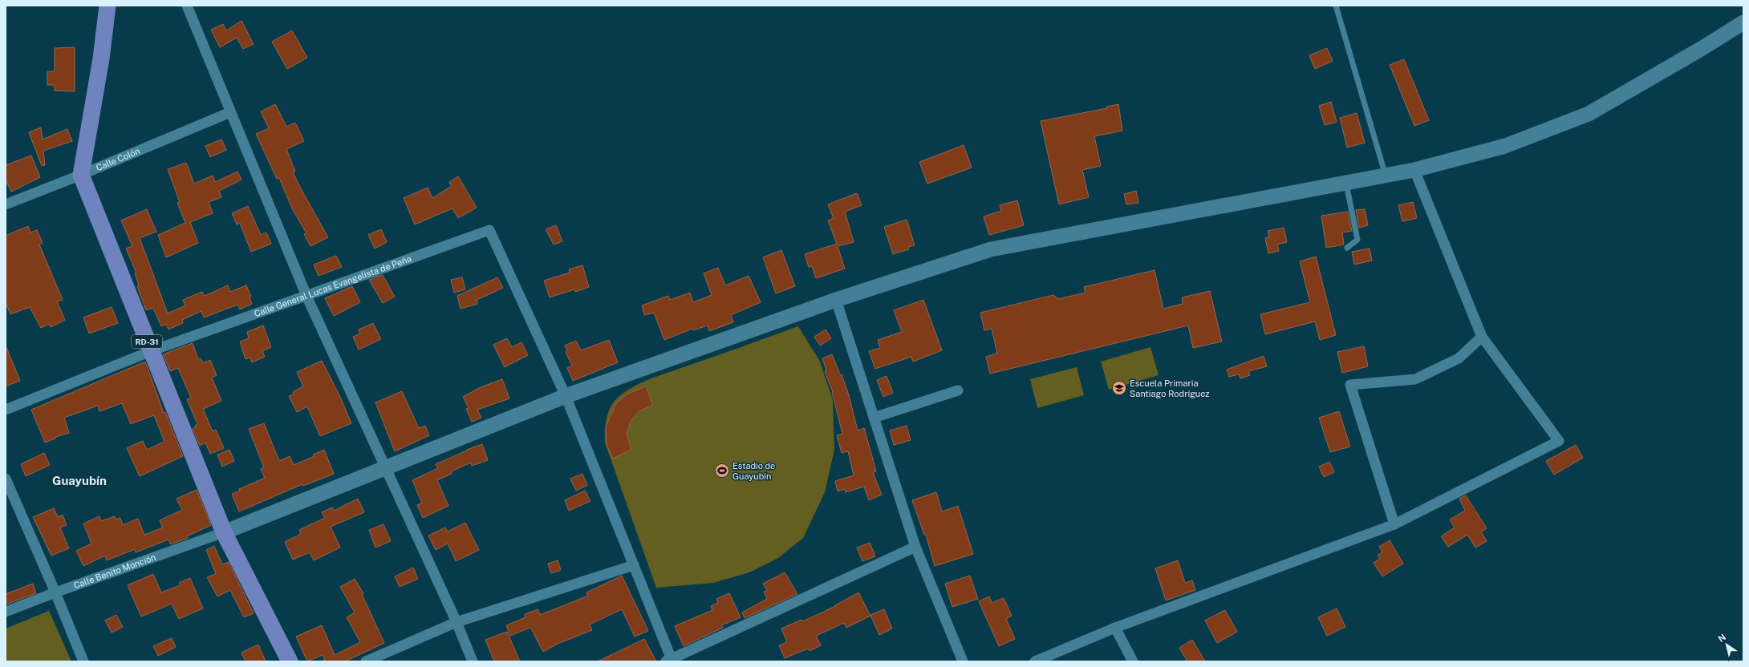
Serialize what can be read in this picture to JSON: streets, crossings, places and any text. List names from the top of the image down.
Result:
{
  "streets": {
    "main road": ["RD-31"],
    "street": ["Calle Colón", "Calle General Lucas Evangelista de Peña", "Calle Benito Monción"]
  },
  "crossings": [
    ["Calle Colón", "RD-31"],
    ["Calle General Lucas Evangelista de Peña", "RD-31"],
    ["RD-31", "Calle Benito Monción"]
  ],
  "districts": ["Guayubín"],
  "places": {
    "school or university": ["Escuela Primaria Santiago Rodríguez"],
    "sports": ["Estadio de Guayubín"]
  },
  "north": "top left"
}
